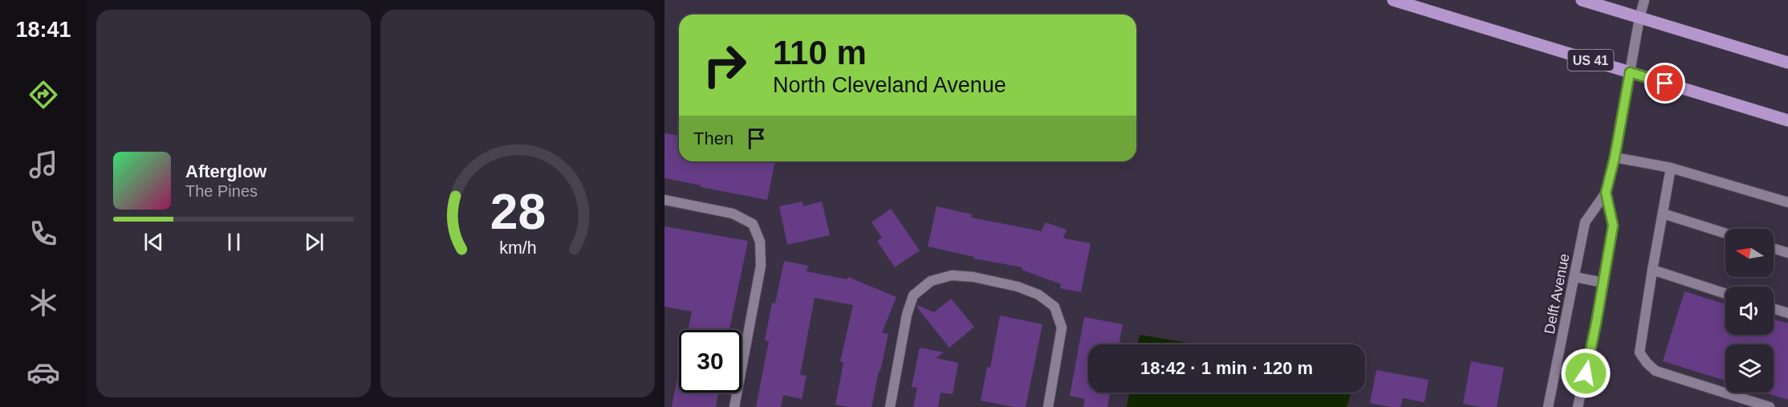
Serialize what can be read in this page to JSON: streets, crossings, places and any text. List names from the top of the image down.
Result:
{
  "streets": {
    "main road": ["US 41"],
    "street": ["Delft Avenue"]
  },
  "crossings": [
    ["US 41", "Delft Avenue"]
  ],
  "north": "left",
  "page": {
    "tabs": "18:41",
    "turn": ["110 m", "North Cleveland Avenue"],
    "then": "Then",
    "song": ["Afterglow", "The Pines"],
    "limit": "30",
    "trip": "18:42 · 1 min · 120 m",
    "gauge": ["28", "km/h"]
  }
}
